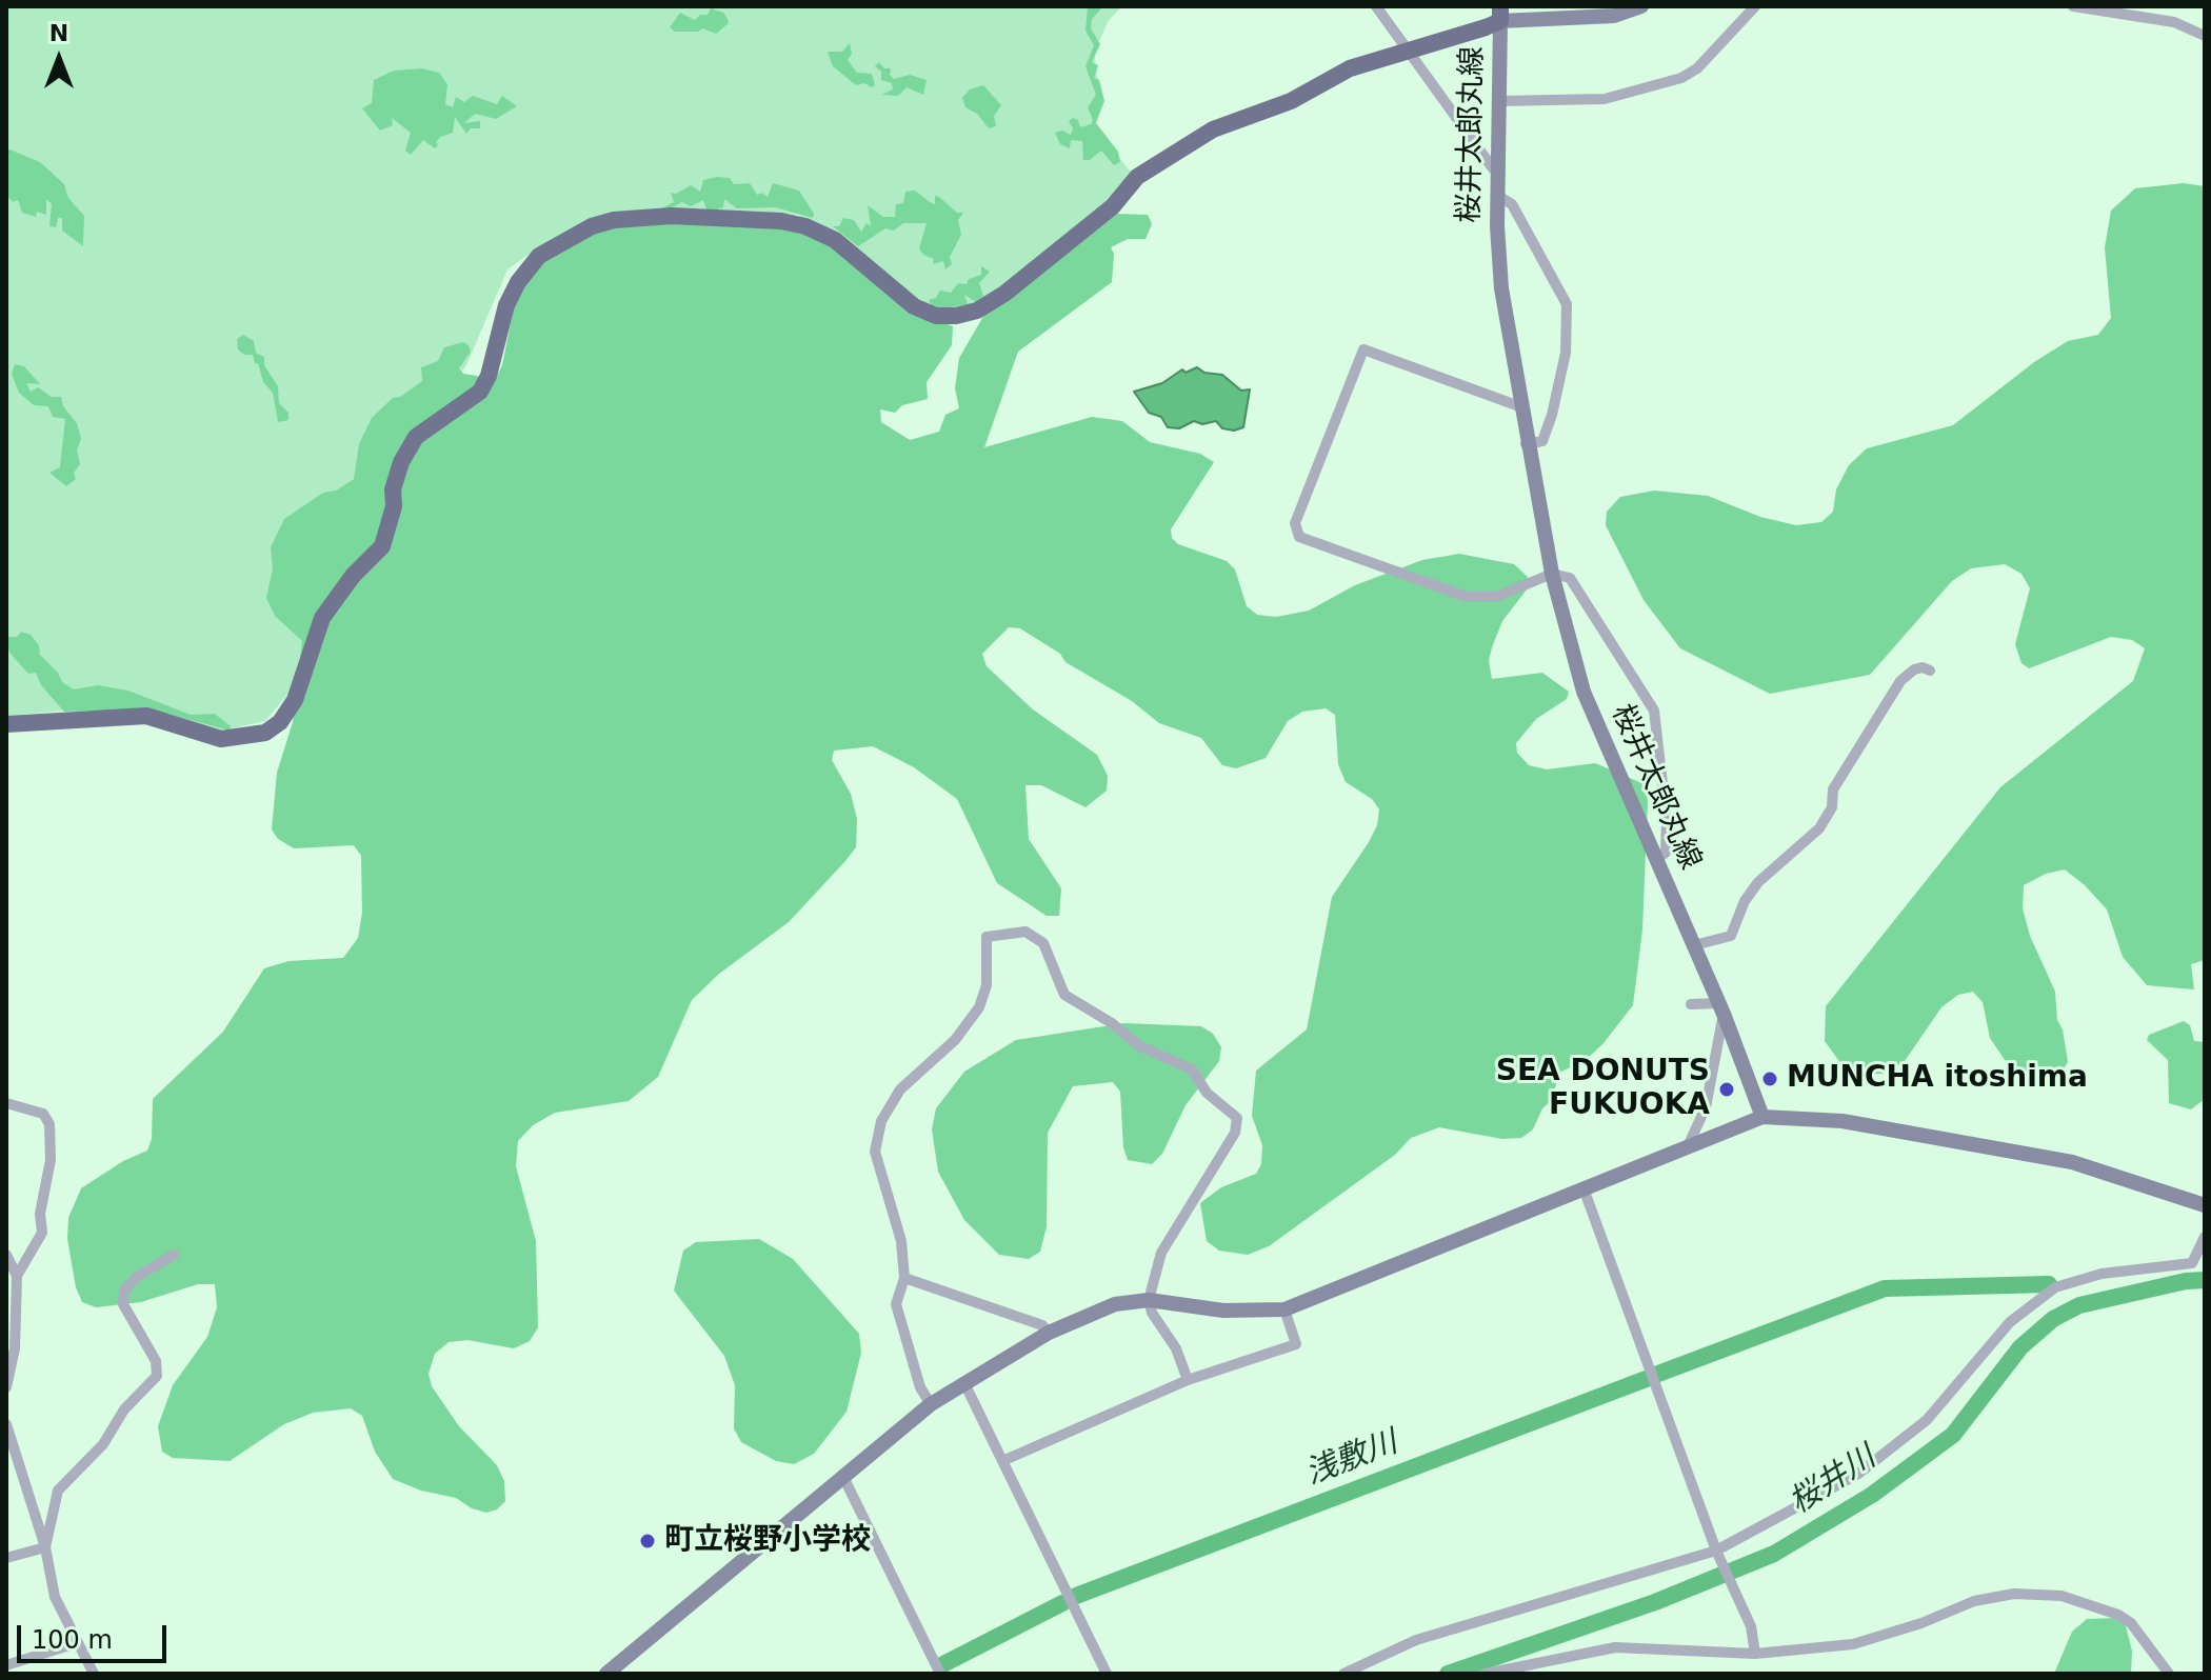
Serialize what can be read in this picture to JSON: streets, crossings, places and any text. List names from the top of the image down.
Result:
{
  "streets": {
    "main road": ["桜井太郎丸線"]
  },
  "water": ["浅敷川", "桜井川"],
  "places": ["MUNCHA itoshima", "SEA DONUTS FUKUOKA", "町立桜野小学校"],
  "scale_bar": "100 m",
  "north": "top"
}
